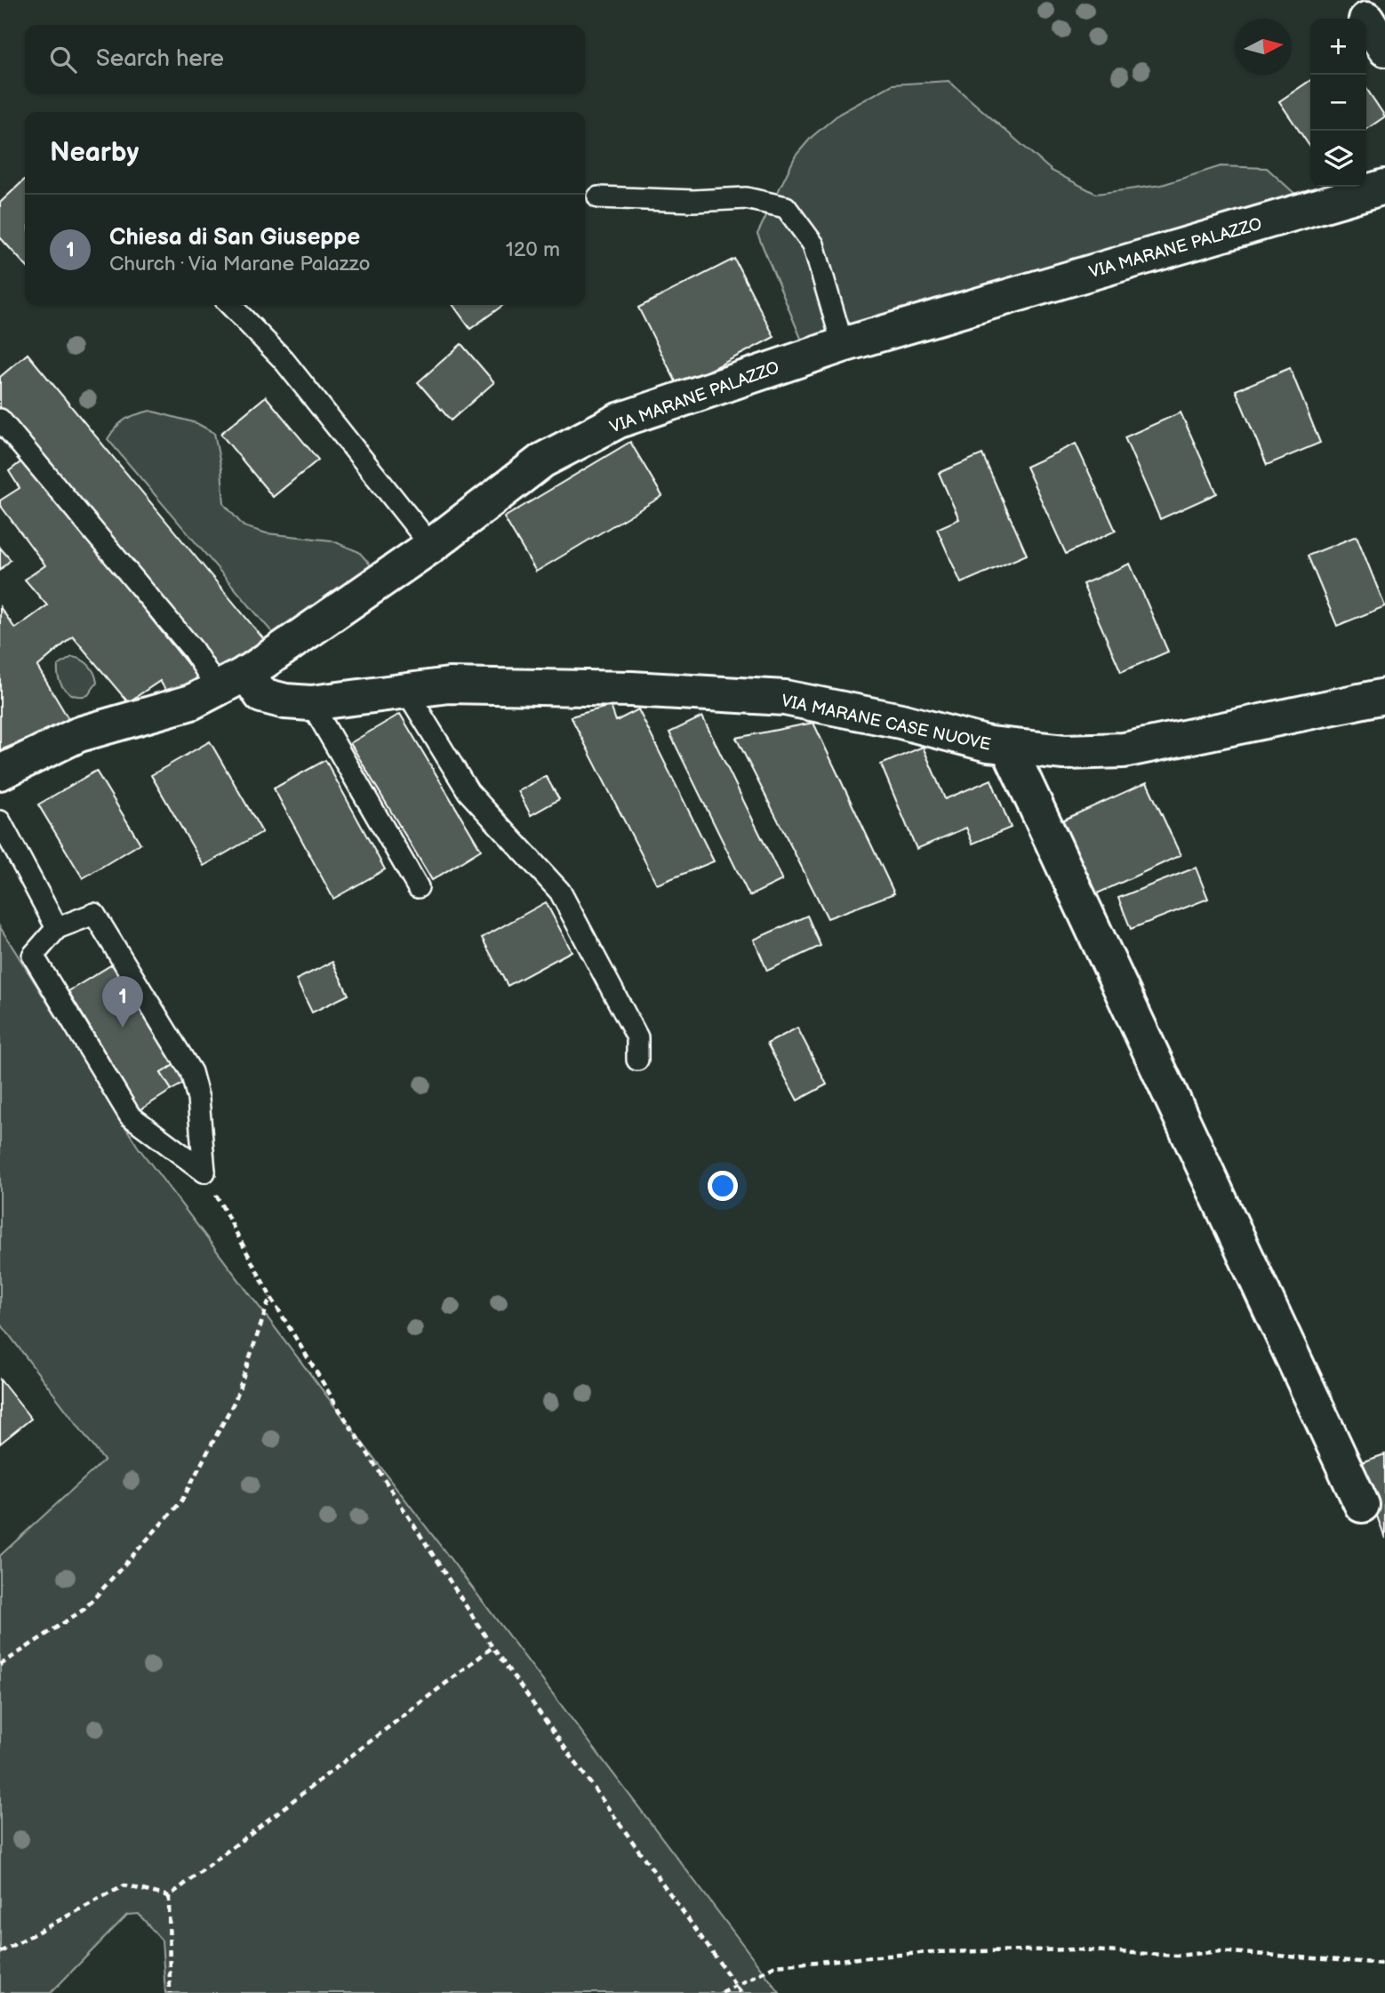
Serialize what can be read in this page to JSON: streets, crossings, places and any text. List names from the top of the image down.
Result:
{
  "streets": {
    "street": ["VIA MARANE PALAZZO", "VIA MARANE CASE NUOVE"]
  },
  "crossings": [
    ["VIA MARANE PALAZZO", "VIA MARANE CASE NUOVE"]
  ],
  "north": "right",
  "page": {
    "map_buttons": ["+", "−"],
    "search": "Search here",
    "heading": "Nearby",
    "list": [
      {
        "mark": "1",
        "name": "Chiesa di San Giuseppe",
        "note": "Church · Via Marane Palazzo",
        "value": "120 m"
      }
    ],
    "pins": "1"
  }
}
